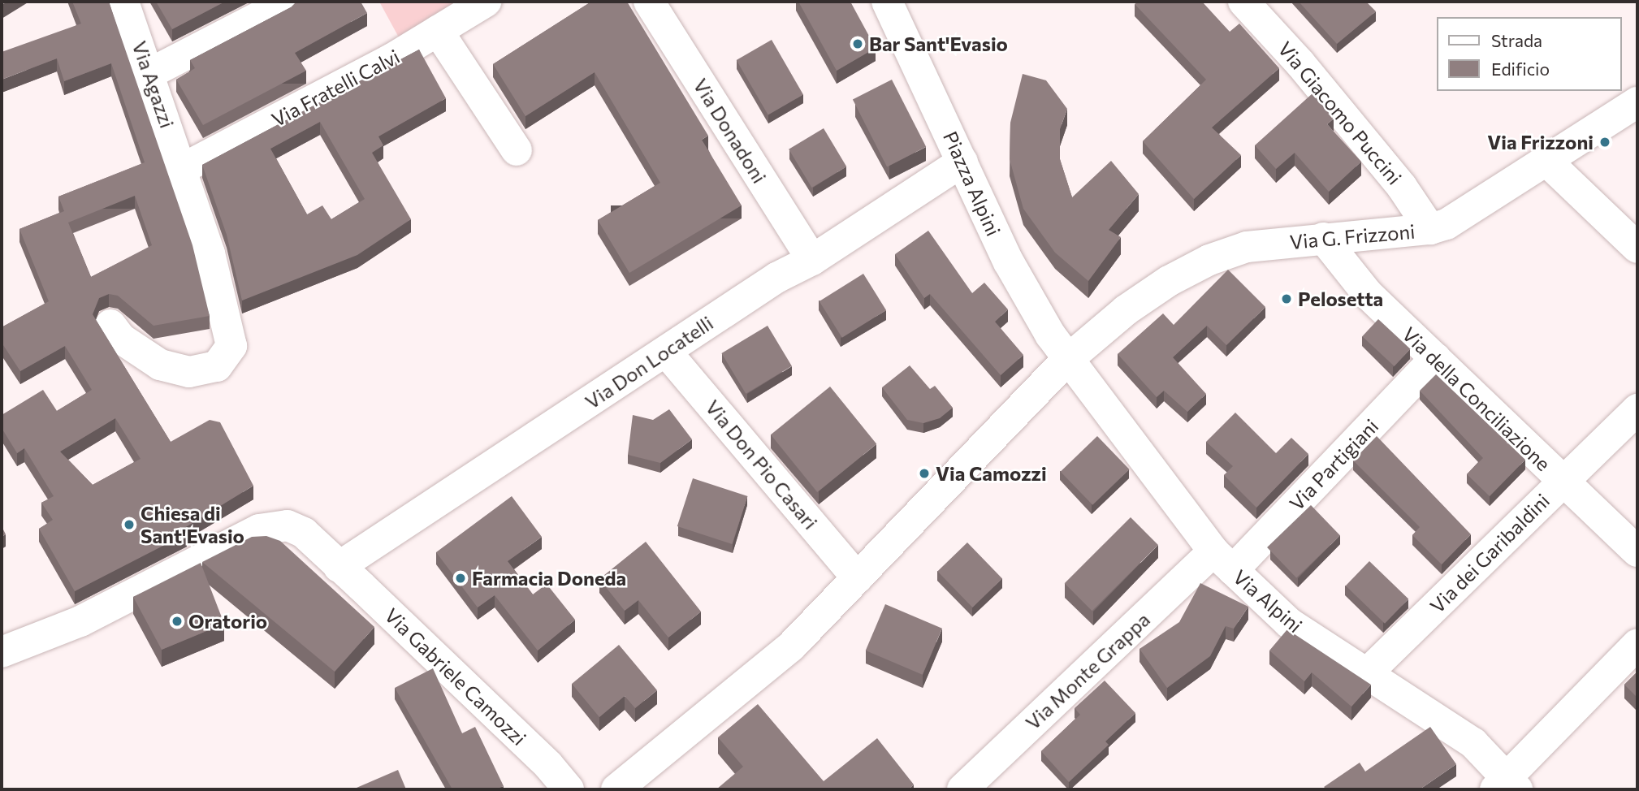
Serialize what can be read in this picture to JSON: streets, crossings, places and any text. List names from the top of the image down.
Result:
{
  "streets": {
    "street": [
      "Via Agazzi",
      "Via Fratelli Calvi",
      "Via Giacomo Puccini",
      "Via Donadoni",
      "Piazza Alpini",
      "Via G. Frizzoni",
      "Via Don Locatelli",
      "Via della Conciliazione",
      "Via Don Pio Casari",
      "Via Partigiani",
      "Via dei Garibaldini",
      "Via Alpini",
      "Via Monte Grappa",
      "Via Gabriele Camozzi"
    ]
  },
  "crossings": [
    ["Via Agazzi", "Via Fratelli Calvi"],
    ["Via Giacomo Puccini", "Via G. Frizzoni"],
    ["Via Donadoni", "Via Don Locatelli"],
    ["Piazza Alpini", "Via G. Frizzoni"],
    ["Piazza Alpini", "Via Don Locatelli"],
    ["Piazza Alpini", "Via Alpini"],
    ["Via G. Frizzoni", "Via della Conciliazione"],
    ["Via G. Frizzoni", "Via Alpini"],
    ["Via Don Locatelli", "Via Don Pio Casari"],
    ["Via Don Locatelli", "Via Gabriele Camozzi"],
    ["Via della Conciliazione", "Via Partigiani"],
    ["Via della Conciliazione", "Via dei Garibaldini"],
    ["Via Partigiani", "Via Alpini"],
    ["Via Partigiani", "Via Monte Grappa"],
    ["Via dei Garibaldini", "Via Alpini"],
    ["Via Alpini", "Via Monte Grappa"]
  ],
  "places": [
    "Bar Sant'Evasio",
    "Via Frizzoni",
    "Pelosetta",
    "Via Camozzi",
    "Chiesa di Sant'Evasio",
    "Farmacia Doneda",
    "Oratorio"
  ],
  "legend": ["Strada", "Edificio"]
}
